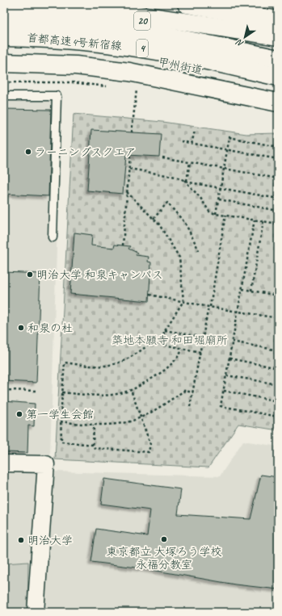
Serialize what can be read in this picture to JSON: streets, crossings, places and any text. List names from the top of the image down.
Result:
{
  "streets": {
    "highway": [
      "20",
      "首都高速4号新宿線",
      "4",
      "甲州街道"
    ]
  },
  "parks": ["築地本願寺 和田堀廟所"],
  "places": [
    "ラーニングスクエア",
    "明治大学 和泉キャンパス",
    "和泉の杜",
    "第一学生会館",
    "東京都立 大塚ろう学校 永福分教室",
    "明治大学"
  ],
  "north": "bottom left"
}
